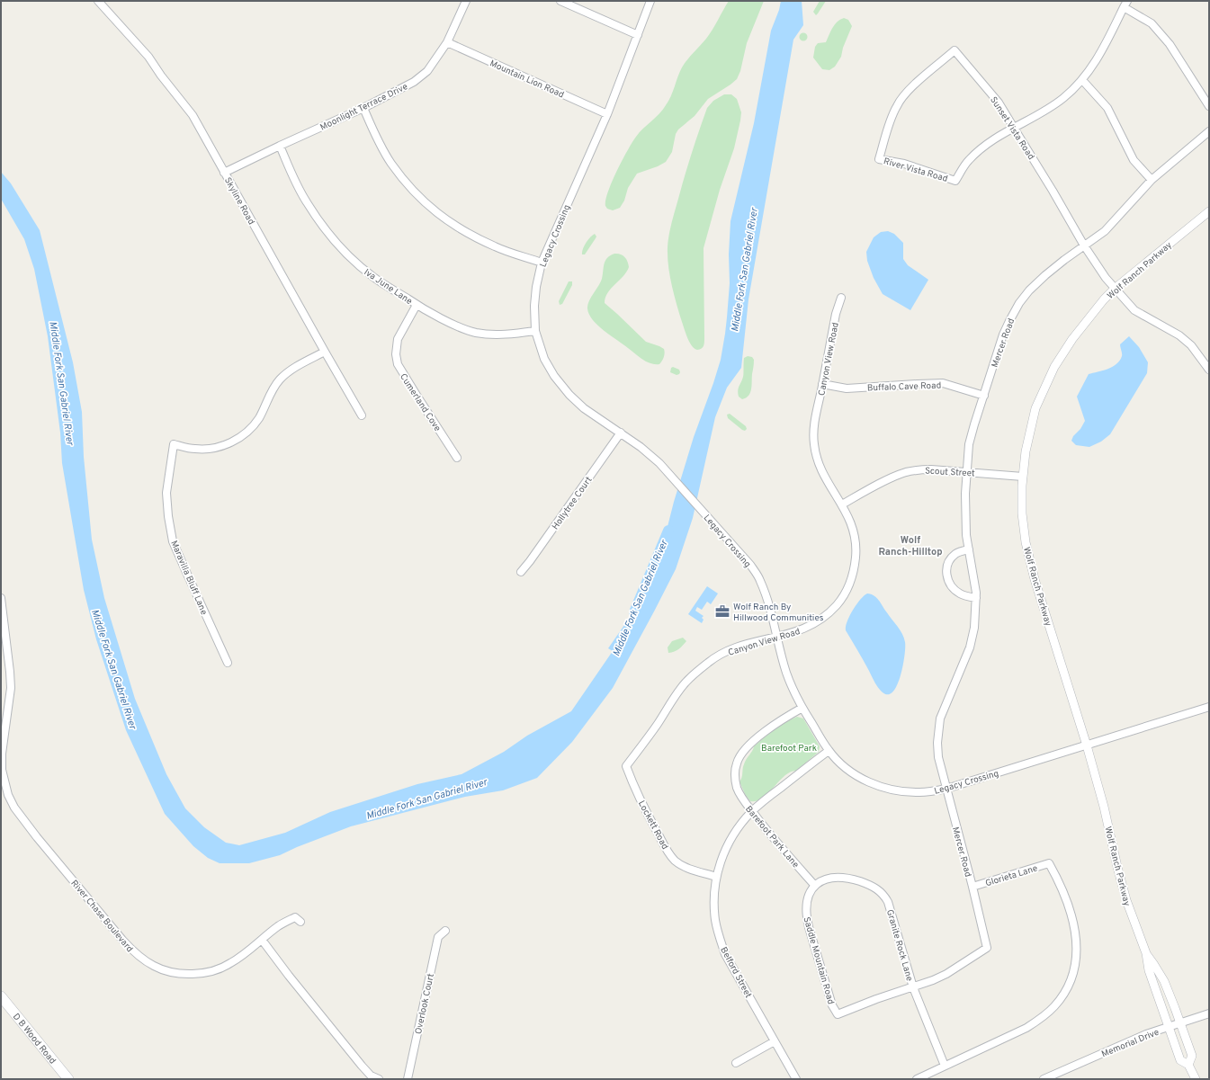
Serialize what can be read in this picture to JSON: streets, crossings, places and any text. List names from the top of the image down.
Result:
{
  "streets": {
    "main road": ["D B Wood Road"],
    "street": [
      "Mountain Lion Road",
      "Moonlight Terrace Drive",
      "Sunset Vista Road",
      "River Vista Road",
      "Skyline Road",
      "Legacy Crossing",
      "Wolf Ranch Parkway",
      "Iva June Lane",
      "Mercer Road",
      "Canyon View Road",
      "Buffalo Cave Road",
      "Cumerland Cove",
      "Scout Street",
      "Hollytree Court",
      "Maravilla Bluff Lane",
      "Lockett Road",
      "Barefoot Park Lane",
      "Glorieta Lane",
      "River Chase Boulevard",
      "Granite Rock Lane",
      "Saddle Mountain Road",
      "Belford Street",
      "Overlook Court",
      "Memorial Drive"
    ]
  },
  "crossings": [
    ["Mountain Lion Road", "Moonlight Terrace Drive"],
    ["Mountain Lion Road", "Legacy Crossing"],
    ["Moonlight Terrace Drive", "Skyline Road"],
    ["Moonlight Terrace Drive", "Iva June Lane"],
    ["Sunset Vista Road", "River Vista Road"],
    ["Sunset Vista Road", "Wolf Ranch Parkway"],
    ["Sunset Vista Road", "Mercer Road"],
    ["Skyline Road", "Maravilla Bluff Lane"],
    ["Legacy Crossing", "Wolf Ranch Parkway"],
    ["Legacy Crossing", "Iva June Lane"],
    ["Legacy Crossing", "Mercer Road"],
    ["Legacy Crossing", "Canyon View Road"],
    ["Legacy Crossing", "Hollytree Court"],
    ["Legacy Crossing", "Barefoot Park Lane"],
    ["Legacy Crossing", "Belford Street"],
    ["Wolf Ranch Parkway", "Scout Street"],
    ["Wolf Ranch Parkway", "Memorial Drive"],
    ["Iva June Lane", "Cumerland Cove"],
    ["Mercer Road", "Buffalo Cave Road"],
    ["Mercer Road", "Scout Street"],
    ["Mercer Road", "Glorieta Lane"],
    ["Mercer Road", "Granite Rock Lane"],
    ["Mercer Road", "Saddle Mountain Road"],
    ["Canyon View Road", "Buffalo Cave Road"],
    ["Canyon View Road", "Scout Street"],
    ["Canyon View Road", "Lockett Road"],
    ["Lockett Road", "Belford Street"],
    ["Barefoot Park Lane", "Granite Rock Lane"],
    ["Barefoot Park Lane", "Saddle Mountain Road"],
    ["Barefoot Park Lane", "Belford Street"],
    ["Glorieta Lane", "Granite Rock Lane"],
    ["Granite Rock Lane", "Saddle Mountain Road"]
  ],
  "districts": ["Wolf Ranch-Hilltop"],
  "water": ["Middle Fork San Gabriel River"],
  "parks": ["Barefoot Park"],
  "places": {
    "office": ["Wolf Ranch By Hillwood Communities"]
  }
}
